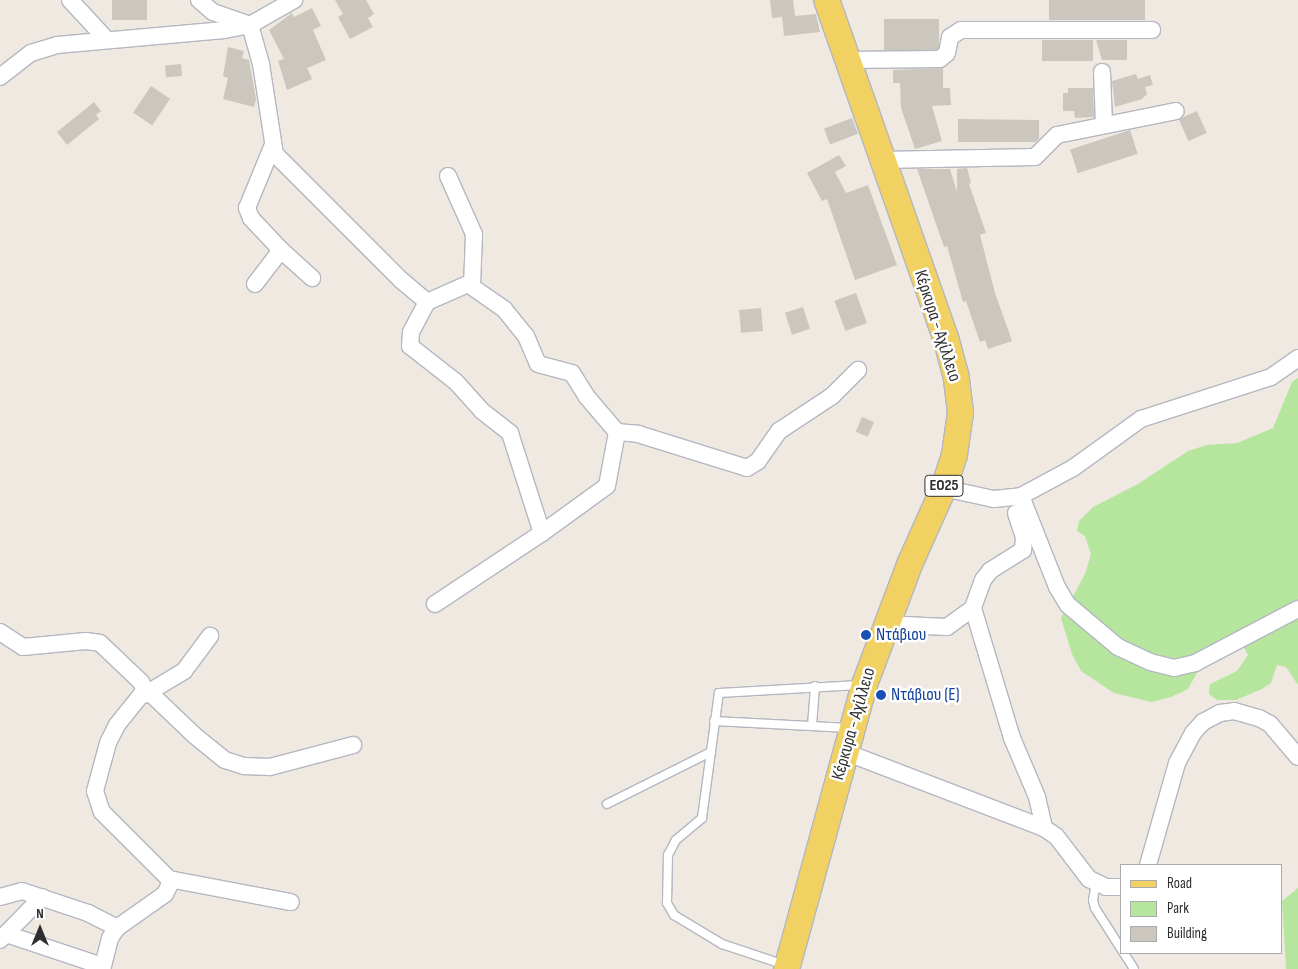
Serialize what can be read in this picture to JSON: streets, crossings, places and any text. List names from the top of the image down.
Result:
{
  "streets": {
    "main road": ["Κέρκυρα - Αχίλλειο", "ΕΟ25"]
  },
  "places": ["Ντάβιου", "Ντάβιου (E)"],
  "legend": ["Road", "Park", "Building"],
  "north": "top"
}
